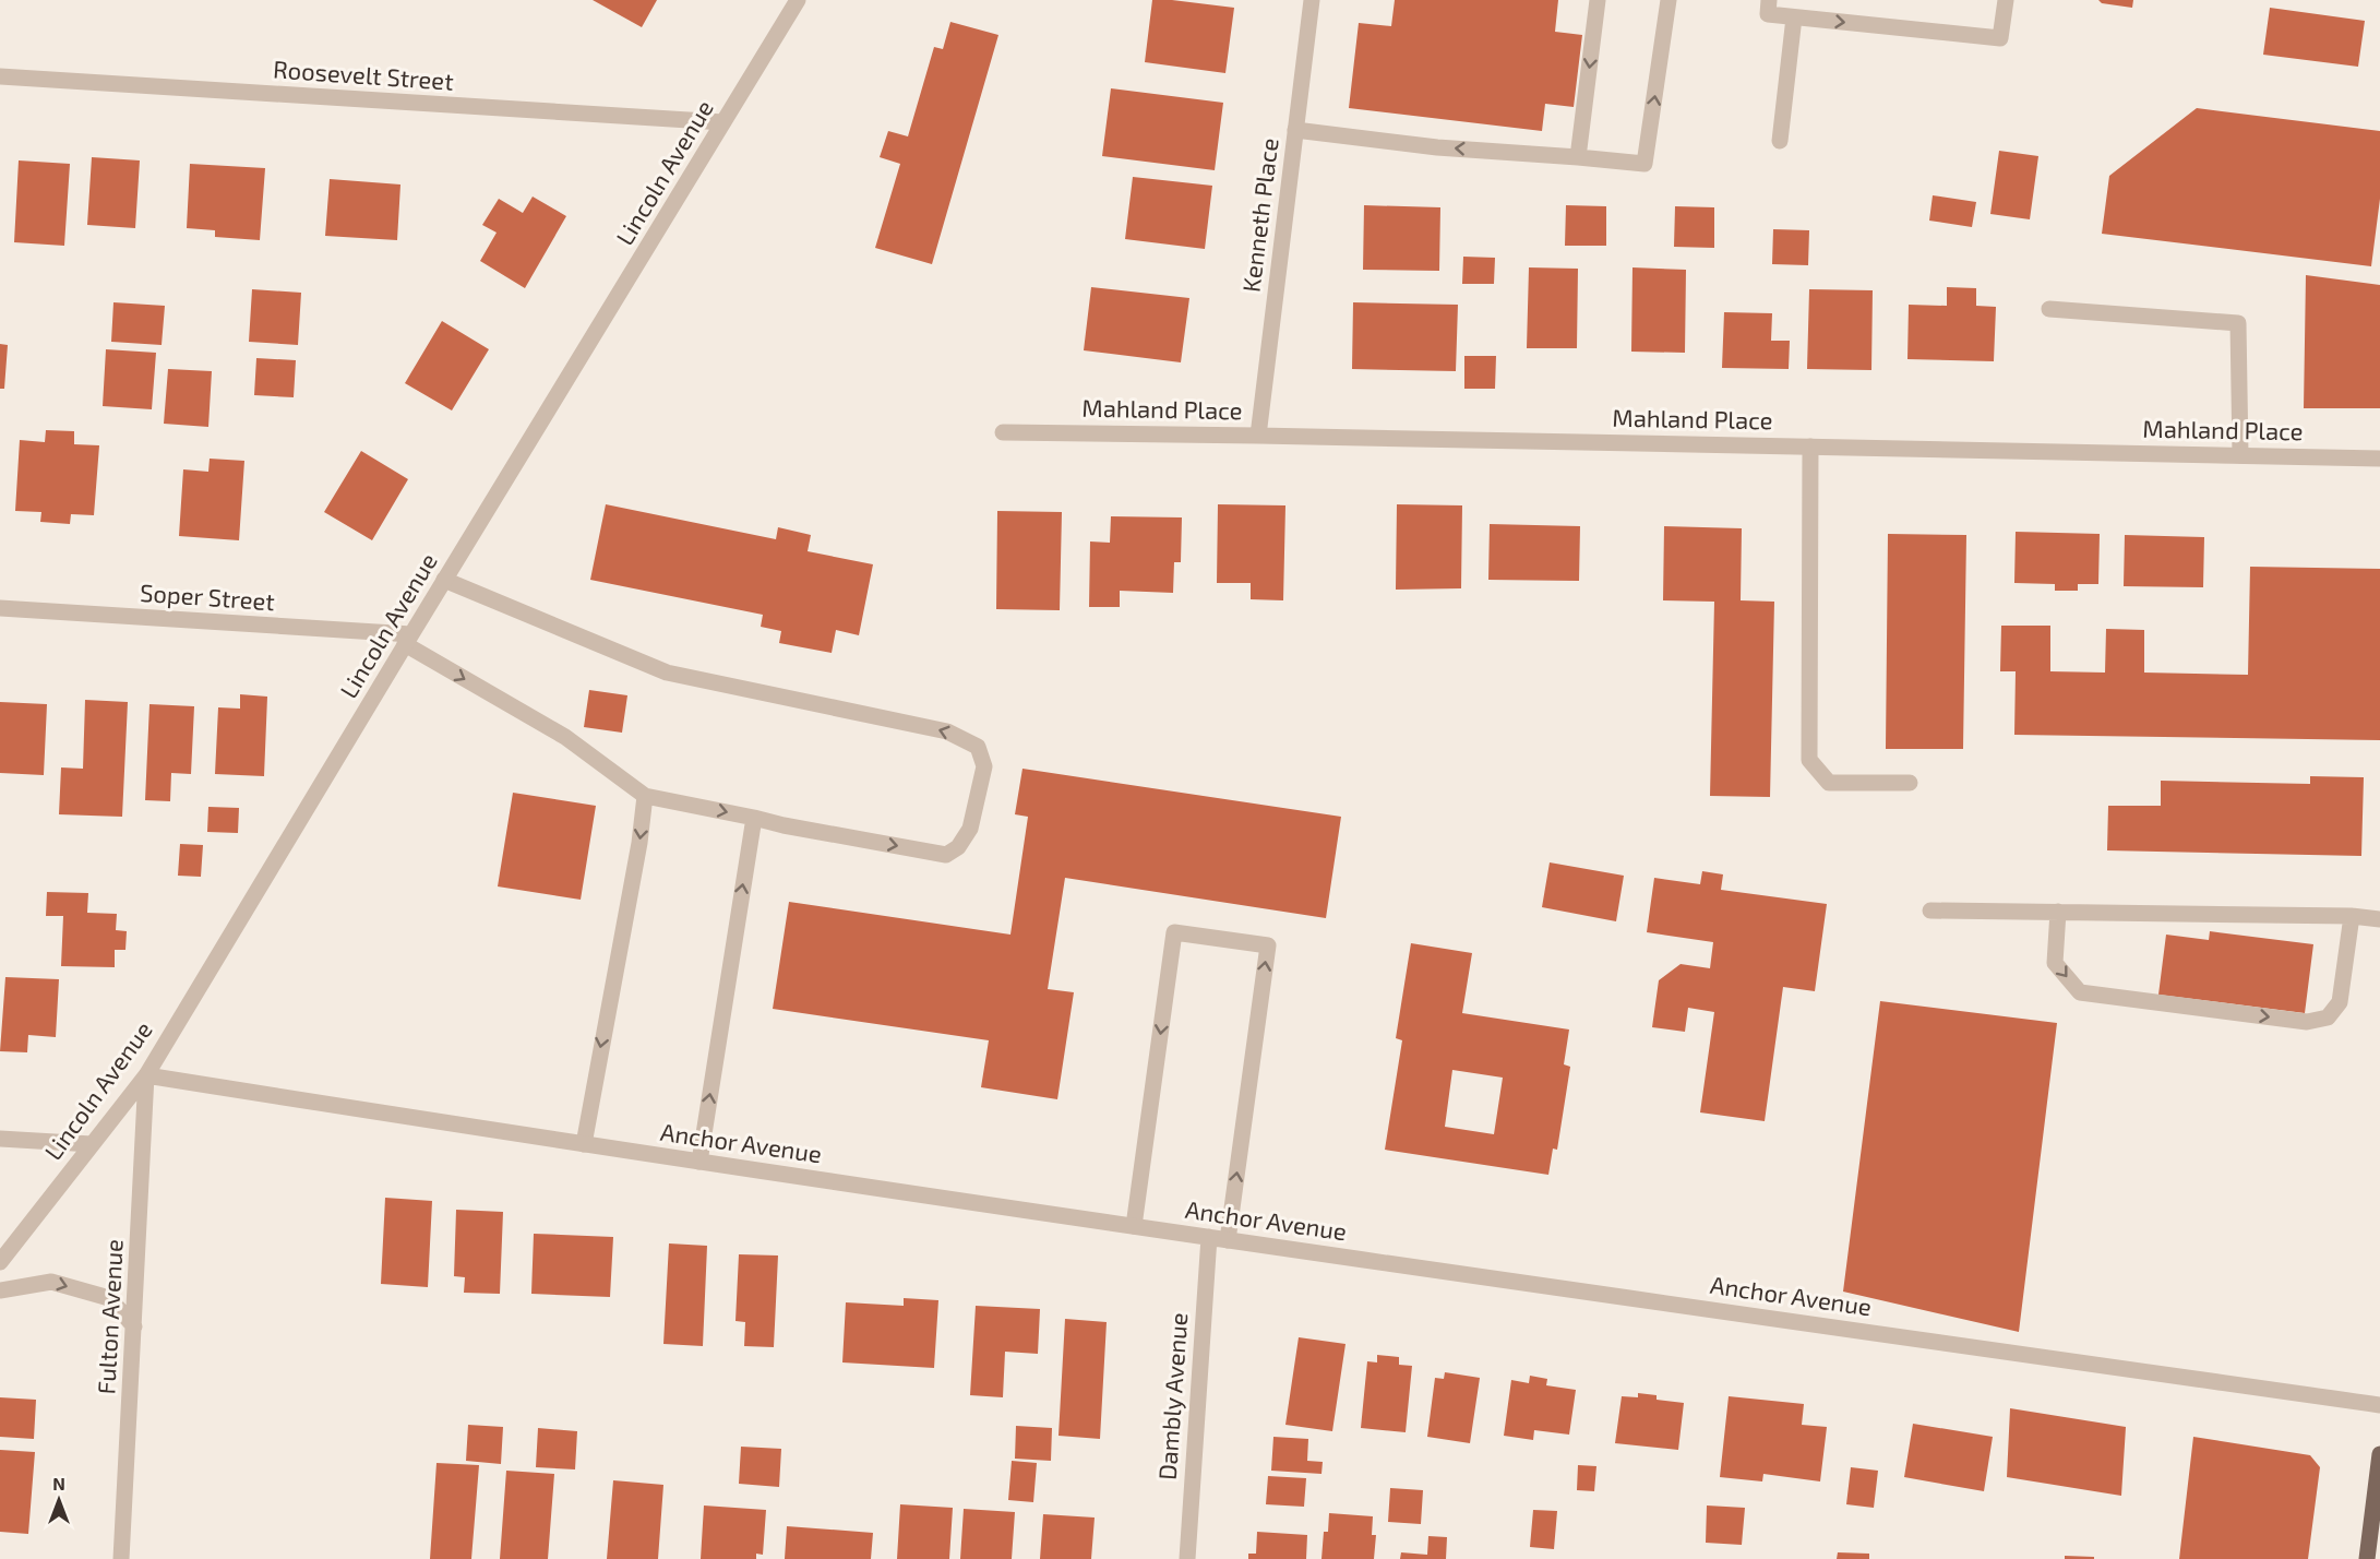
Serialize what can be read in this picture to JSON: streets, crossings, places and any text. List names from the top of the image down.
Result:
{
  "streets": {
    "street": [
      "Roosevelt Street",
      "Lincoln Avenue",
      "Kenneth Place",
      "Mahland Place",
      "Soper Street",
      "Anchor Avenue",
      "Fulton Avenue",
      "Dambly Avenue"
    ]
  },
  "crossings": [
    ["Roosevelt Street", "Lincoln Avenue"],
    ["Lincoln Avenue", "Soper Street"],
    ["Lincoln Avenue", "Anchor Avenue"],
    ["Lincoln Avenue", "Fulton Avenue"],
    ["Kenneth Place", "Mahland Place"],
    ["Anchor Avenue", "Fulton Avenue"],
    ["Anchor Avenue", "Dambly Avenue"]
  ],
  "north": "top"
}
